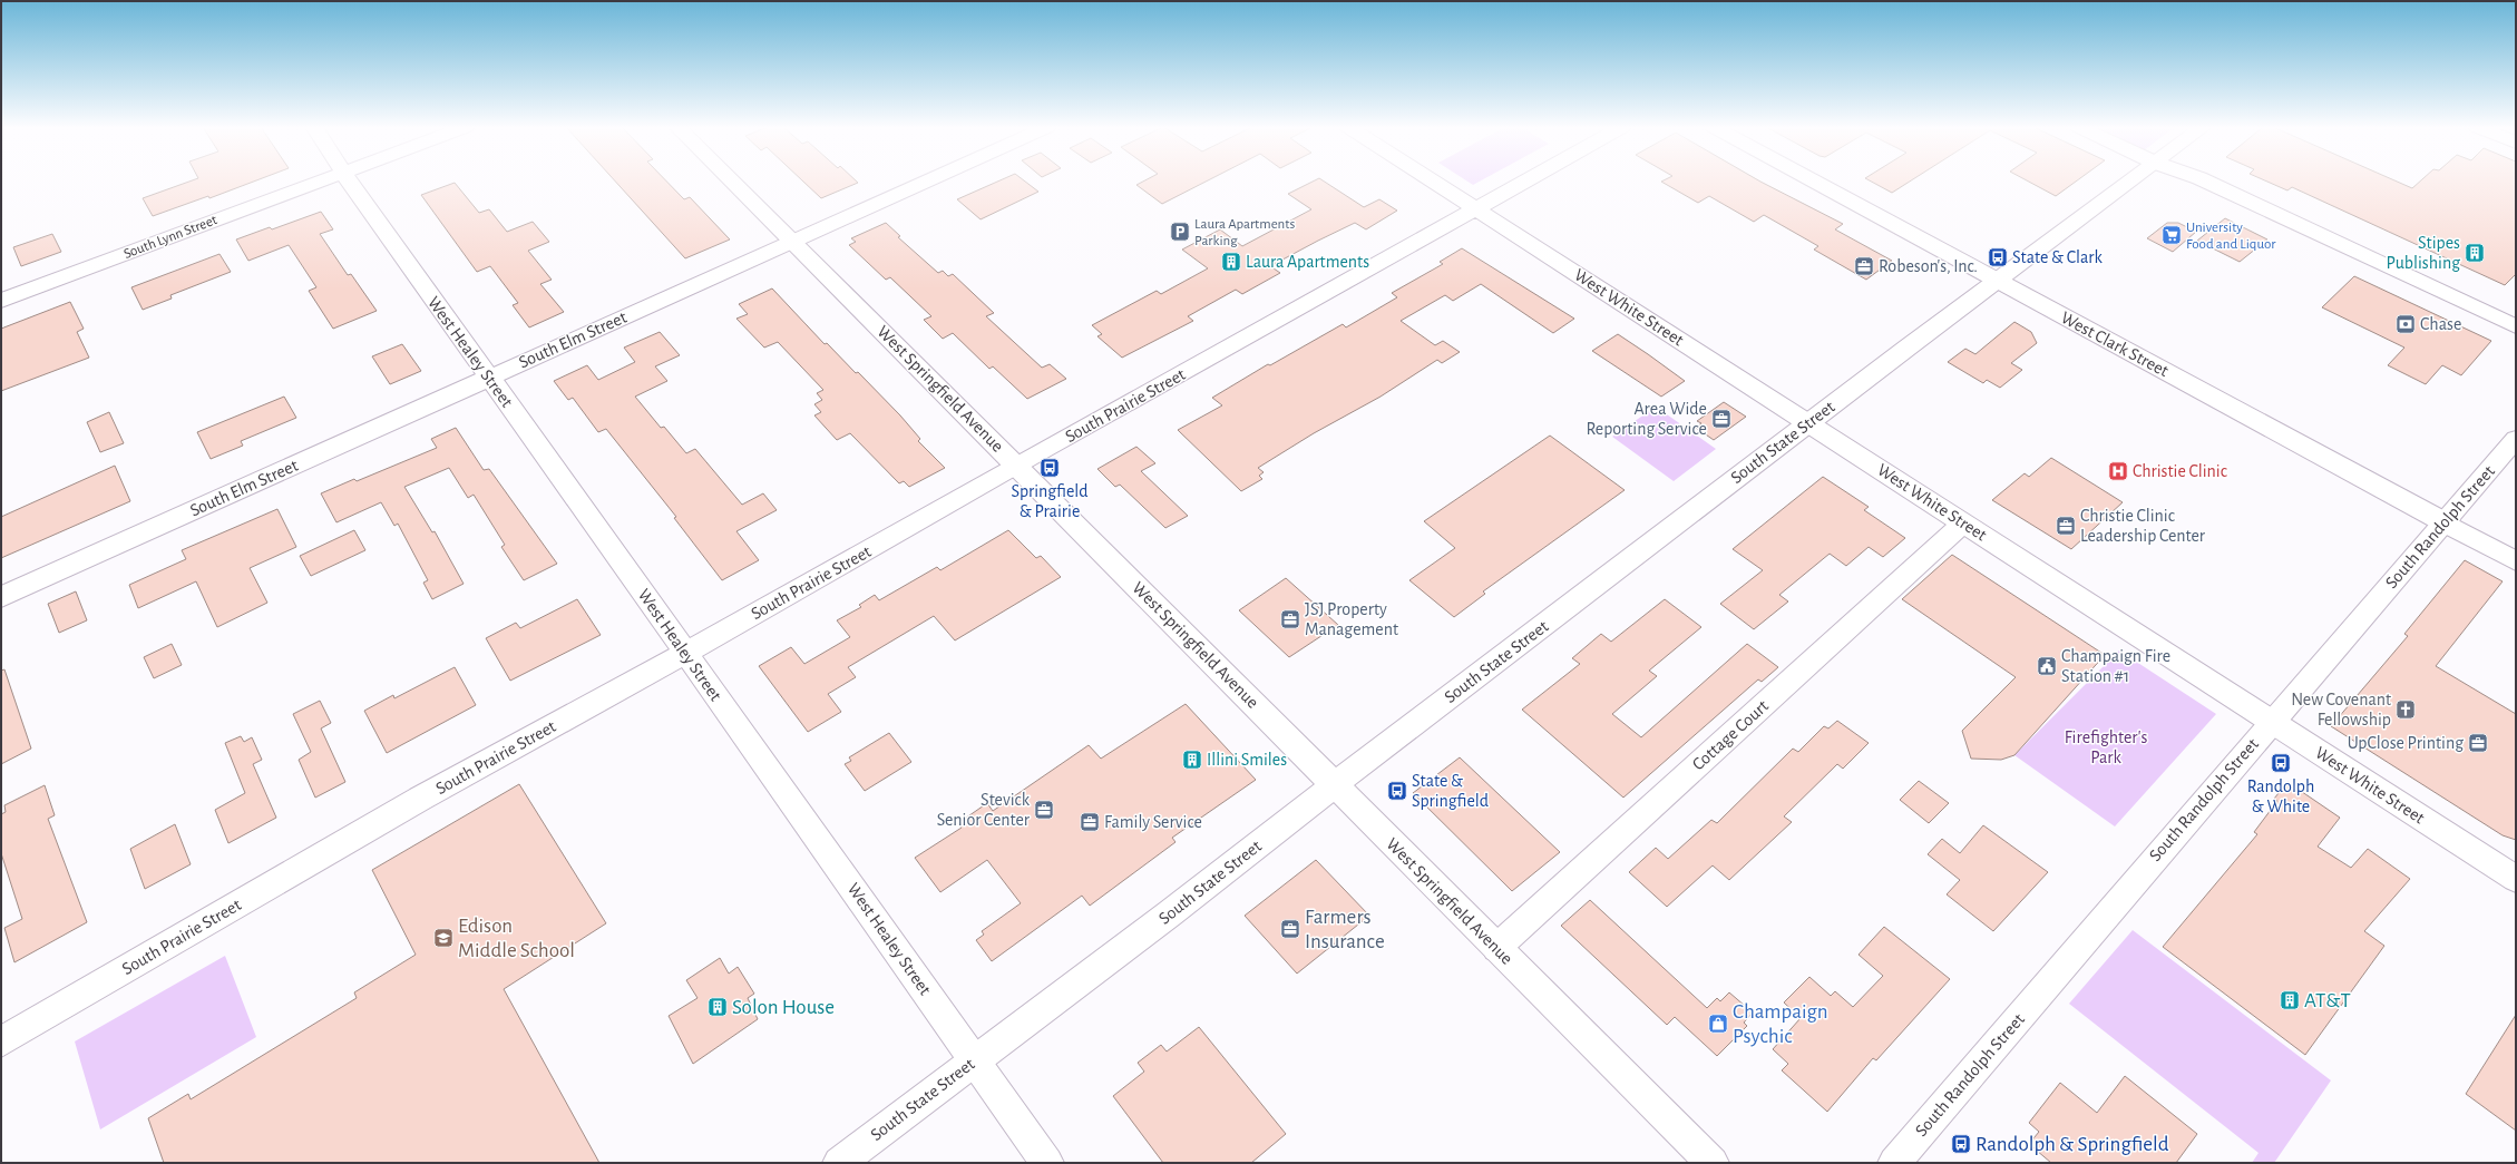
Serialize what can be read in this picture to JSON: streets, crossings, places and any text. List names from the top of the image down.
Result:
{
  "streets": {
    "street": [
      "South Lynn Street",
      "West White Street",
      "South Elm Street",
      "West Clark Street",
      "West Healey Street",
      "West Springfield Avenue",
      "South Prairie Street",
      "South State Street",
      "South Randolph Street",
      "Cottage Court"
    ]
  },
  "crossings": [
    ["West White Street", "South Prairie Street"],
    ["West White Street", "South State Street"],
    ["West White Street", "South Randolph Street"],
    ["West White Street", "Cottage Court"],
    ["South Elm Street", "West Healey Street"],
    ["South Elm Street", "West Springfield Avenue"],
    ["West Clark Street", "South State Street"],
    ["West Clark Street", "South Randolph Street"],
    ["West Healey Street", "South Prairie Street"],
    ["West Healey Street", "South State Street"],
    ["West Springfield Avenue", "South Prairie Street"],
    ["West Springfield Avenue", "South State Street"],
    ["West Springfield Avenue", "Cottage Court"]
  ],
  "parks": ["Firefighter's Park"],
  "places": {
    "parking": ["Laura Apartments Parking"],
    "supermarket": ["University Food and Liquor"],
    "building": [
      "Stipes Publishing",
      "Laura Apartments",
      "Illini Smiles",
      "AT&T",
      "Solon House"
    ],
    "bus stop": [
      "State & Clark",
      "Springfield & Prairie",
      "Randolph & White",
      "State & Springfield",
      "Randolph & Springfield"
    ],
    "office": [
      "Robeson's, Inc.",
      "Area Wide Reporting Service",
      "Christie Clinic Leadership Center",
      "JSJ Property Management",
      "UpClose Printing",
      "Stevick Senior Center",
      "Family Service",
      "Farmers Insurance"
    ],
    "bank": ["Chase"],
    "hospital": ["Christie Clinic"],
    "public building": ["Champaign Fire Station #1"],
    "church": ["New Covenant Fellowship"],
    "school or university": ["Edison Middle School"],
    "shop": ["Champaign Psychic"]
  }
}
